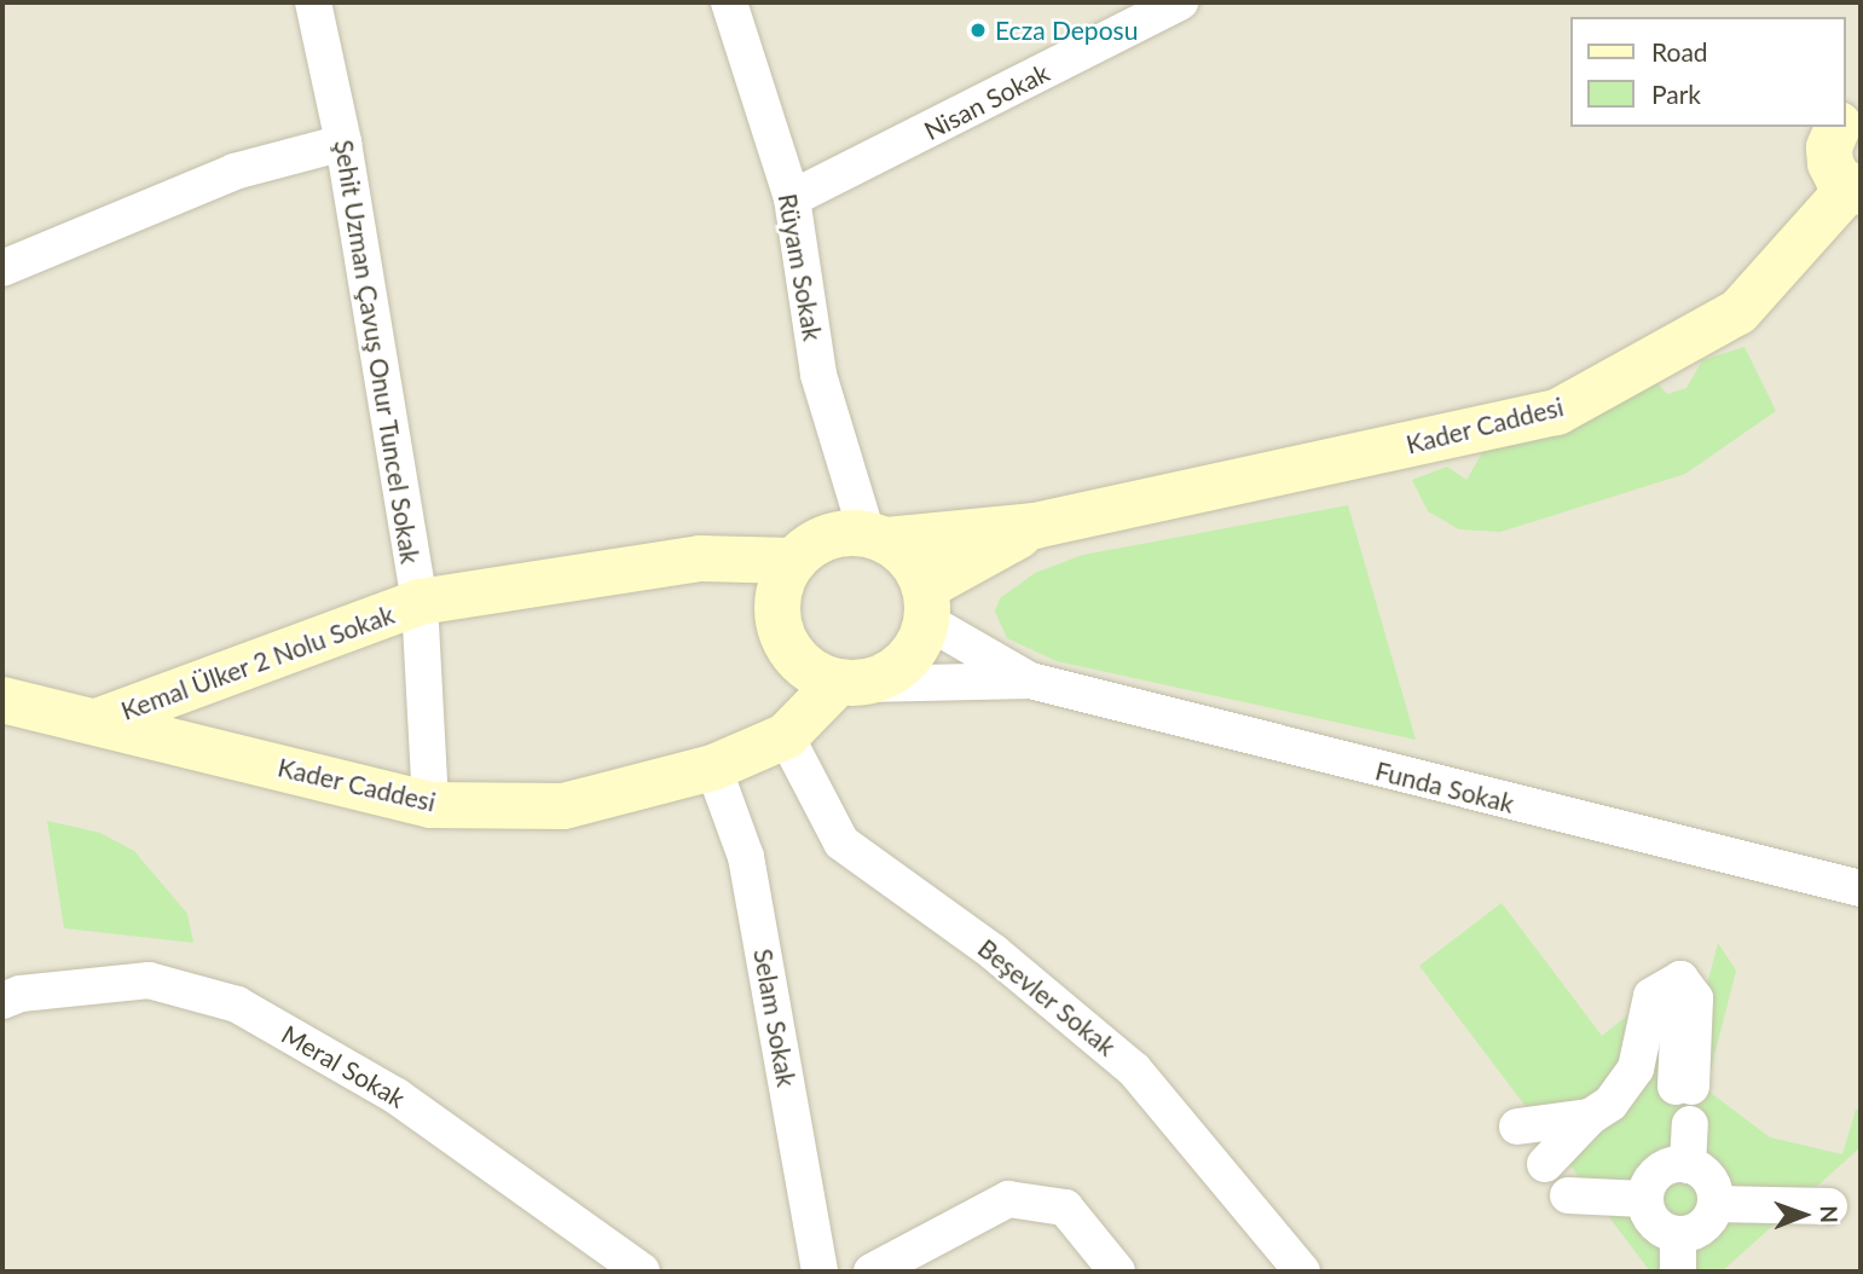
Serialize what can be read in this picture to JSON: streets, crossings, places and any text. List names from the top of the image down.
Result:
{
  "streets": {
    "street": [
      "Nisan Sokak",
      "Rüyam Sokak",
      "Şehit Uzman Çavuş Onur Tuncel Sokak",
      "Kader Caddesi",
      "Kemal Ülker 2 Nolu Sokak",
      "Funda Sokak",
      "Beşevler Sokak",
      "Selam Sokak",
      "Meral Sokak"
    ]
  },
  "crossings": [
    ["Nisan Sokak", "Rüyam Sokak"],
    ["Rüyam Sokak", "Kader Caddesi"],
    ["Rüyam Sokak", "Kemal Ülker 2 Nolu Sokak"],
    ["Rüyam Sokak", "Funda Sokak"],
    ["Şehit Uzman Çavuş Onur Tuncel Sokak", "Kader Caddesi"],
    ["Şehit Uzman Çavuş Onur Tuncel Sokak", "Kemal Ülker 2 Nolu Sokak"],
    ["Kader Caddesi", "Kemal Ülker 2 Nolu Sokak"],
    ["Kader Caddesi", "Funda Sokak"],
    ["Kader Caddesi", "Beşevler Sokak"],
    ["Kader Caddesi", "Selam Sokak"],
    ["Kemal Ülker 2 Nolu Sokak", "Funda Sokak"]
  ],
  "places": ["Ecza Deposu"],
  "legend": ["Road", "Park"],
  "north": "right"
}
